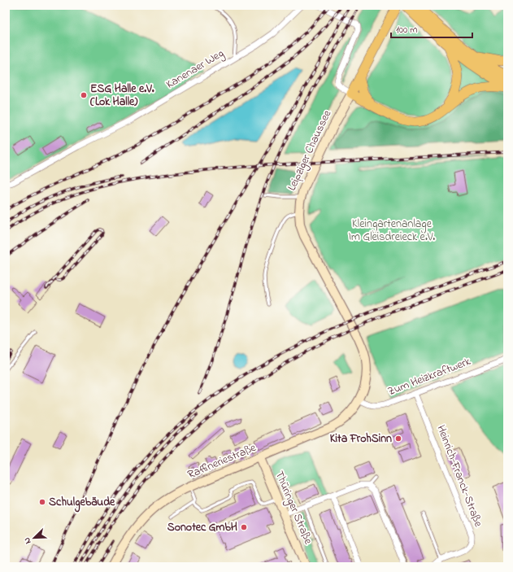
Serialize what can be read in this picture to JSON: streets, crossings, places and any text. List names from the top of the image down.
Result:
{
  "streets": {
    "main road": ["Leipziger Chaussee", "Raffineriestraße", "Thüringer Straße"],
    "street": ["Kanenaer Weg", "Zum Heizkraftwerk", "Heinrich-Franck-Straße"]
  },
  "crossings": [
    ["Leipziger Chaussee", "Zum Heizkraftwerk"],
    ["Leipziger Chaussee", "Raffineriestraße"],
    ["Zum Heizkraftwerk", "Raffineriestraße"],
    ["Zum Heizkraftwerk", "Heinrich-Franck-Straße"],
    ["Raffineriestraße", "Thüringer Straße"]
  ],
  "parks": ["Kleingartenanlage Im Gleisdreieck e.V."],
  "places": [
    "ESG Halle e.V. (Lok Halle)",
    "Kita FrohSinn",
    "Schulgebäude",
    "Sonotec GmbH"
  ],
  "scale_bar": "100 m",
  "north": "bottom left"
}
